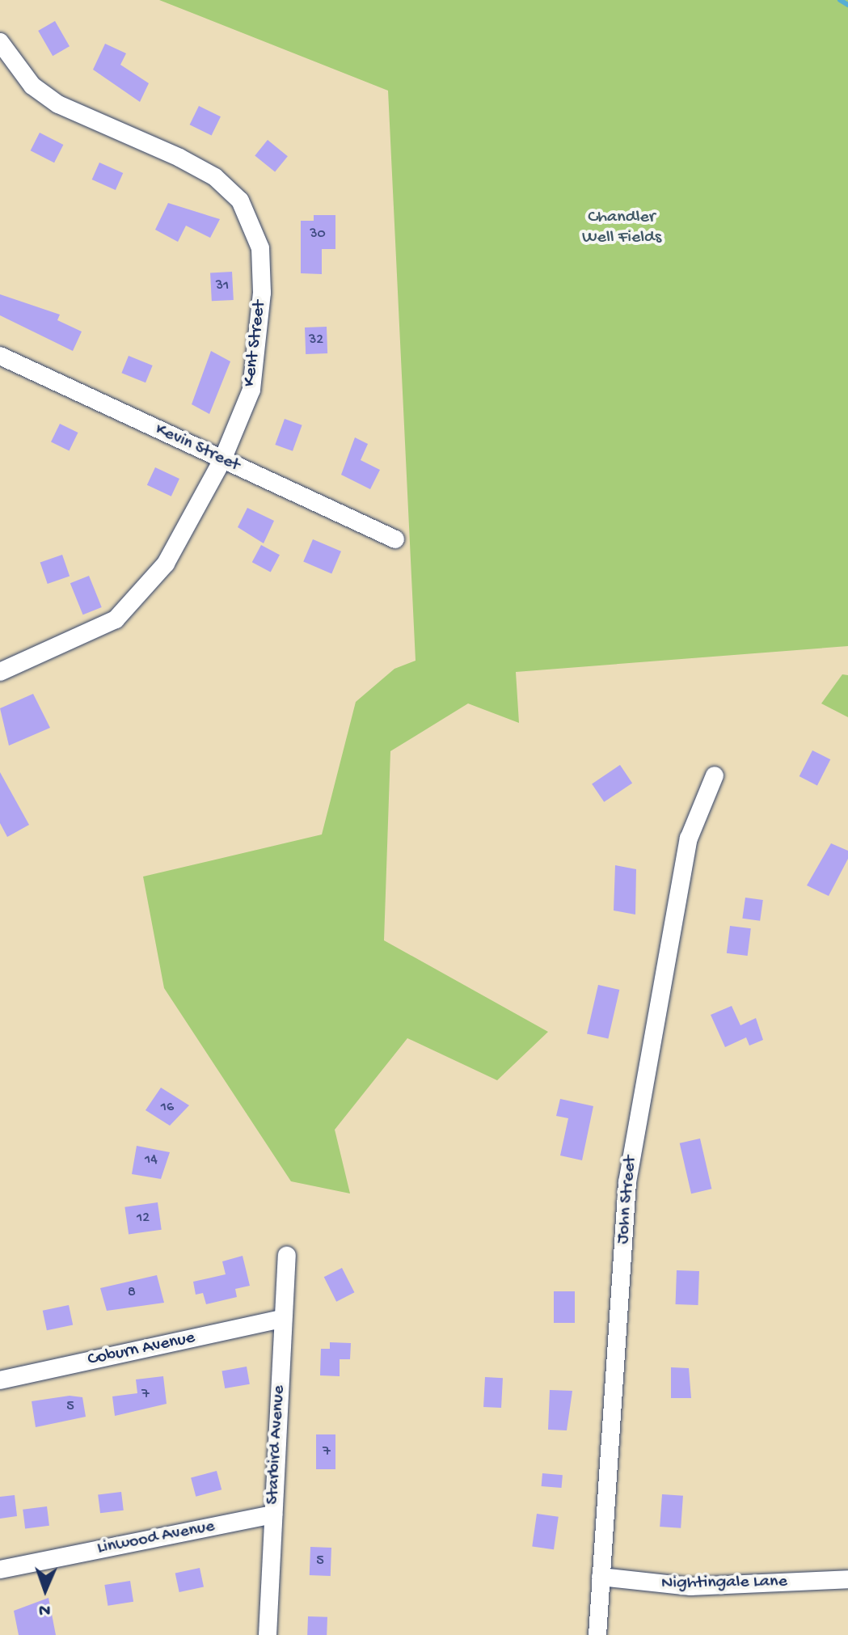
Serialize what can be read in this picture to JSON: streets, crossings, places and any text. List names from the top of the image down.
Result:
{
  "streets": {
    "street": [
      "Kent Street",
      "Kevin Street",
      "John Street",
      "Coburn Avenue",
      "Starbird Avenue",
      "Linwood Avenue",
      "Nightingale Lane"
    ]
  },
  "crossings": [
    ["Kent Street", "Kevin Street"],
    ["John Street", "Nightingale Lane"],
    ["Coburn Avenue", "Starbird Avenue"],
    ["Starbird Avenue", "Linwood Avenue"]
  ],
  "parks": ["Chandler Well Fields"],
  "house_numbers": [
    "30",
    "31",
    "32",
    "16",
    "14",
    "12",
    "8",
    "7",
    "5",
    "7",
    "5"
  ],
  "north": "bottom"
}
